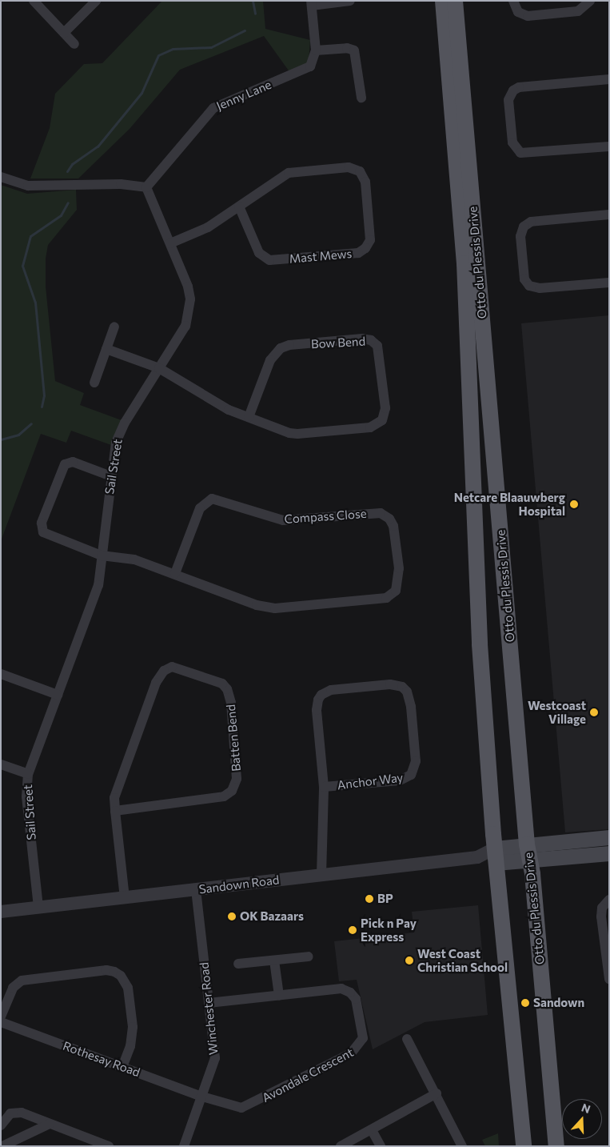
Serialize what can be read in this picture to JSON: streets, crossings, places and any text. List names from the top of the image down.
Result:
{
  "streets": {
    "main road": ["Otto du Plessis Drive", "Sandown Road"],
    "street": [
      "Jenny Lane",
      "Mast Mews",
      "Bow Bend",
      "Sail Street",
      "Compass Close",
      "Batten Bend",
      "Anchor Way",
      "Winchester Road",
      "Rothesay Road",
      "Avondale Crescent"
    ]
  },
  "crossings": [
    ["Jenny Lane", "Sail Street"],
    ["Mast Mews", "Sail Street"],
    ["Otto du Plessis Drive", "Sandown Road"],
    ["Bow Bend", "Sail Street"],
    ["Sail Street", "Compass Close"],
    ["Sail Street", "Sandown Road"],
    ["Batten Bend", "Sandown Road"],
    ["Anchor Way", "Sandown Road"],
    ["Sandown Road", "Winchester Road"],
    ["Winchester Road", "Rothesay Road"],
    ["Winchester Road", "Avondale Crescent"],
    ["Rothesay Road", "Avondale Crescent"]
  ],
  "places": [
    "Netcare Blaauwberg Hospital",
    "Westcoast Village",
    "BP",
    "OK Bazaars",
    "Pick n Pay Express",
    "West Coast Christian School",
    "Sandown"
  ],
  "north": "top"
}
